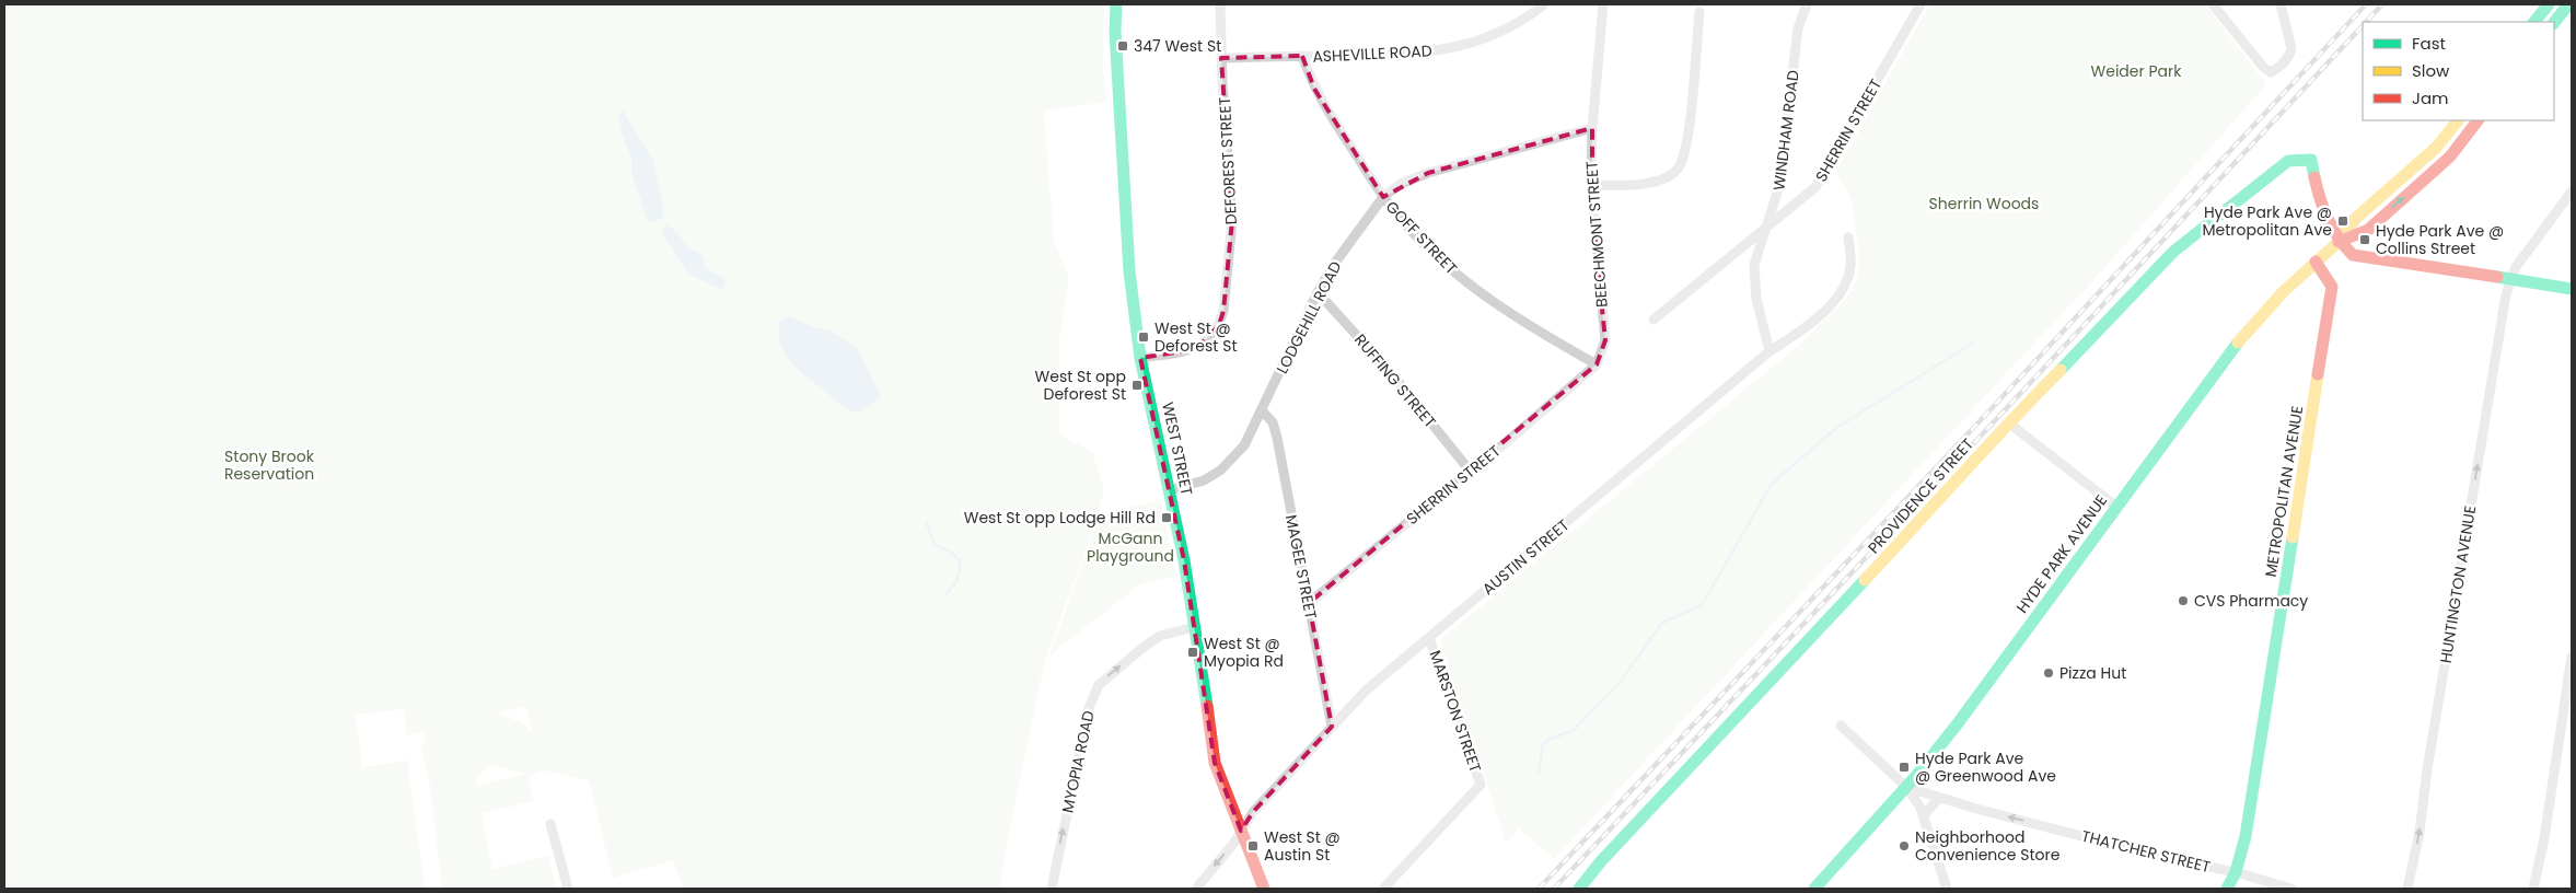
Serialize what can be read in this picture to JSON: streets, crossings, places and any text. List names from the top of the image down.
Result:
{
  "streets": {
    "street": [
      "ASHEVILLE ROAD",
      "WINDHAM ROAD",
      "SHERRIN STREET",
      "DEFOREST STREET",
      "BEECHMONT STREET",
      "GOFF STREET",
      "LODGEHILL ROAD",
      "RUFFING STREET",
      "WEST STREET",
      "METROPOLITAN AVENUE",
      "PROVIDENCE STREET",
      "HYDE PARK AVENUE",
      "AUSTIN STREET",
      "MAGEE STREET",
      "HUNTINGTON AVENUE",
      "MARSTON STREET",
      "MYOPIA ROAD",
      "THATCHER STREET"
    ]
  },
  "crossings": [
    ["ASHEVILLE ROAD", "DEFOREST STREET"],
    ["ASHEVILLE ROAD", "GOFF STREET"],
    ["WINDHAM ROAD", "SHERRIN STREET"],
    ["WINDHAM ROAD", "AUSTIN STREET"],
    ["SHERRIN STREET", "BEECHMONT STREET"],
    ["SHERRIN STREET", "GOFF STREET"],
    ["SHERRIN STREET", "RUFFING STREET"],
    ["SHERRIN STREET", "MAGEE STREET"],
    ["DEFOREST STREET", "WEST STREET"],
    ["BEECHMONT STREET", "GOFF STREET"],
    ["BEECHMONT STREET", "LODGEHILL ROAD"],
    ["GOFF STREET", "LODGEHILL ROAD"],
    ["LODGEHILL ROAD", "RUFFING STREET"],
    ["LODGEHILL ROAD", "WEST STREET"],
    ["LODGEHILL ROAD", "MAGEE STREET"],
    ["WEST STREET", "AUSTIN STREET"],
    ["WEST STREET", "MYOPIA ROAD"],
    ["METROPOLITAN AVENUE", "HYDE PARK AVENUE"],
    ["METROPOLITAN AVENUE", "THATCHER STREET"],
    ["PROVIDENCE STREET", "HYDE PARK AVENUE"],
    ["HYDE PARK AVENUE", "THATCHER STREET"],
    ["AUSTIN STREET", "MAGEE STREET"],
    ["AUSTIN STREET", "MARSTON STREET"]
  ],
  "one_way": ["HUNTINGTON AVENUE", "MYOPIA ROAD", "THATCHER STREET"],
  "parks": [
    "Weider Park",
    "Sherrin Woods",
    "Stony Brook Reservation",
    "McGann Playground"
  ],
  "places": {
    "transit": [
      "347 West St",
      "Hyde Park Ave @ Metropolitan Ave",
      "Hyde Park Ave @ Collins Street",
      "West St @ Deforest St",
      "West St opp Deforest St",
      "West St opp Lodge Hill Rd",
      "West St @ Myopia Rd",
      "Hyde Park Ave @ Greenwood Ave",
      "West St @ Austin St"
    ],
    "other": ["CVS Pharmacy", "Pizza Hut", "Neighborhood Convenience Store"]
  },
  "legend": ["Fast", "Slow", "Jam"]
}
